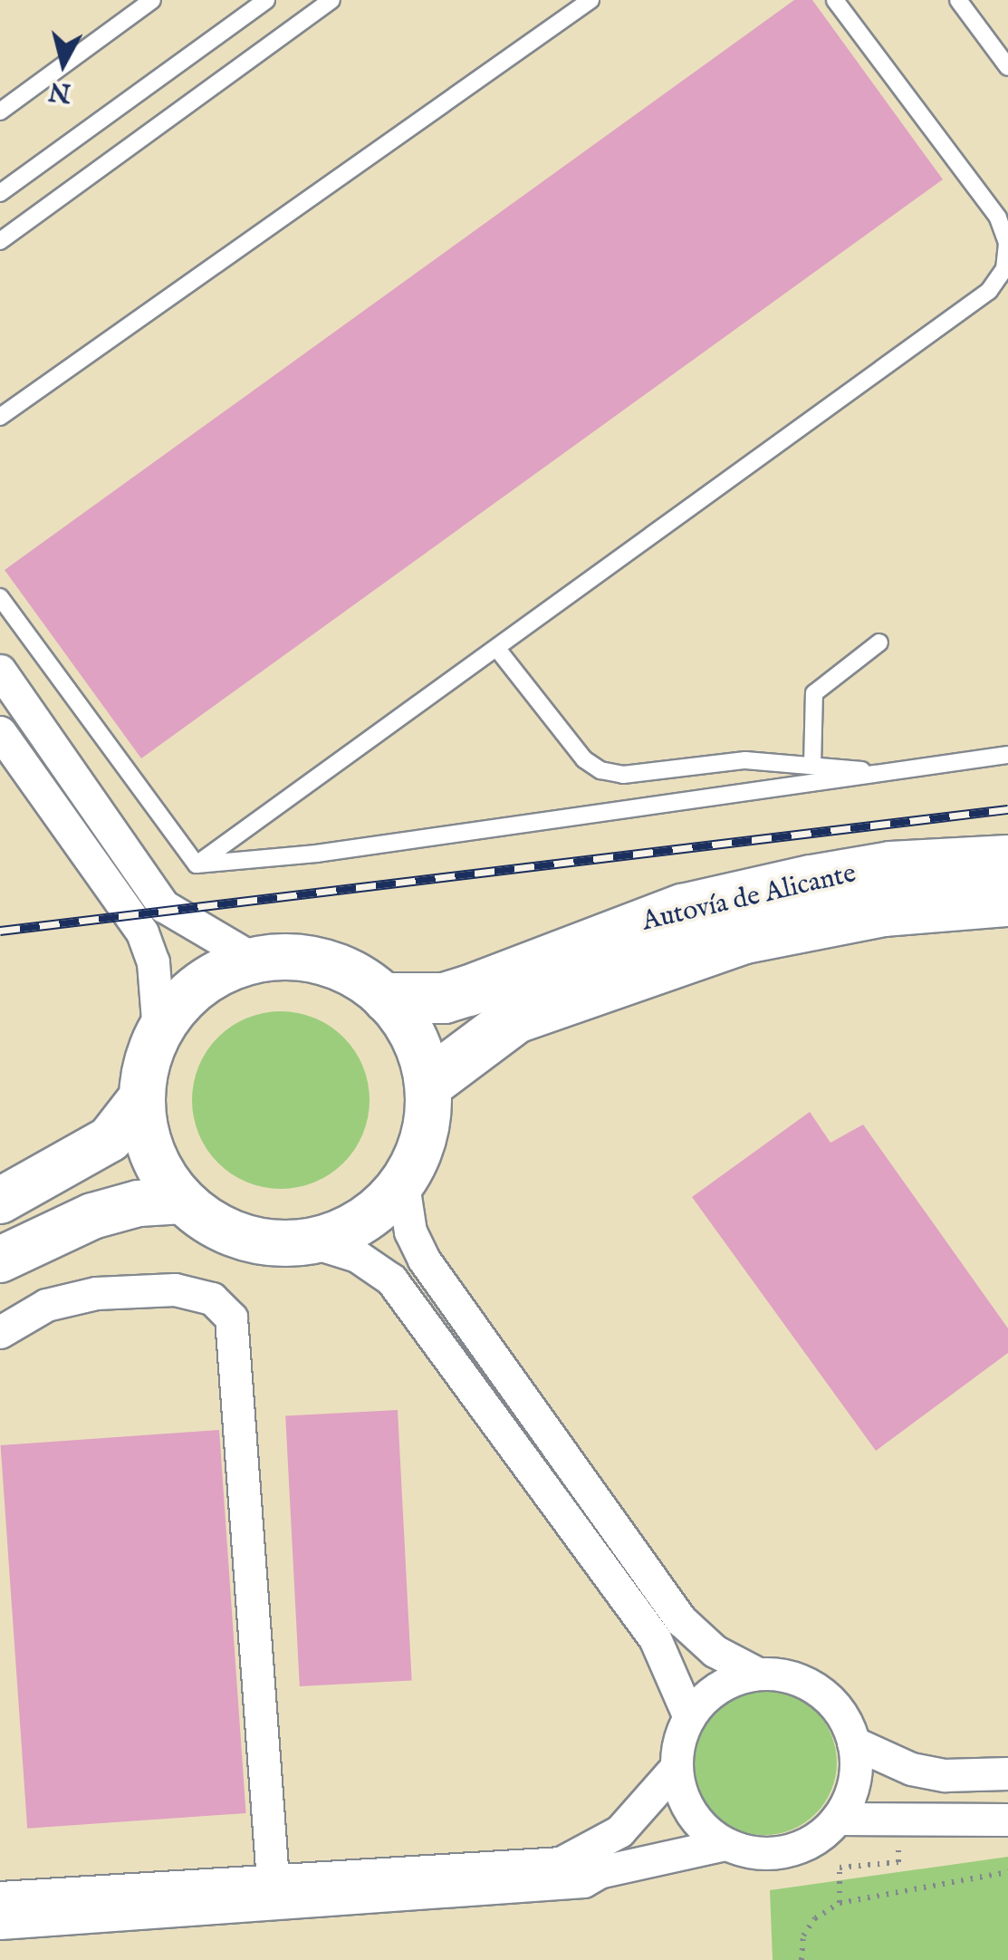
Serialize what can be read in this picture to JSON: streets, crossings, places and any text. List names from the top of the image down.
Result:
{
  "streets": {
    "highway": ["Autovía de Alicante"]
  },
  "north": "bottom"
}
